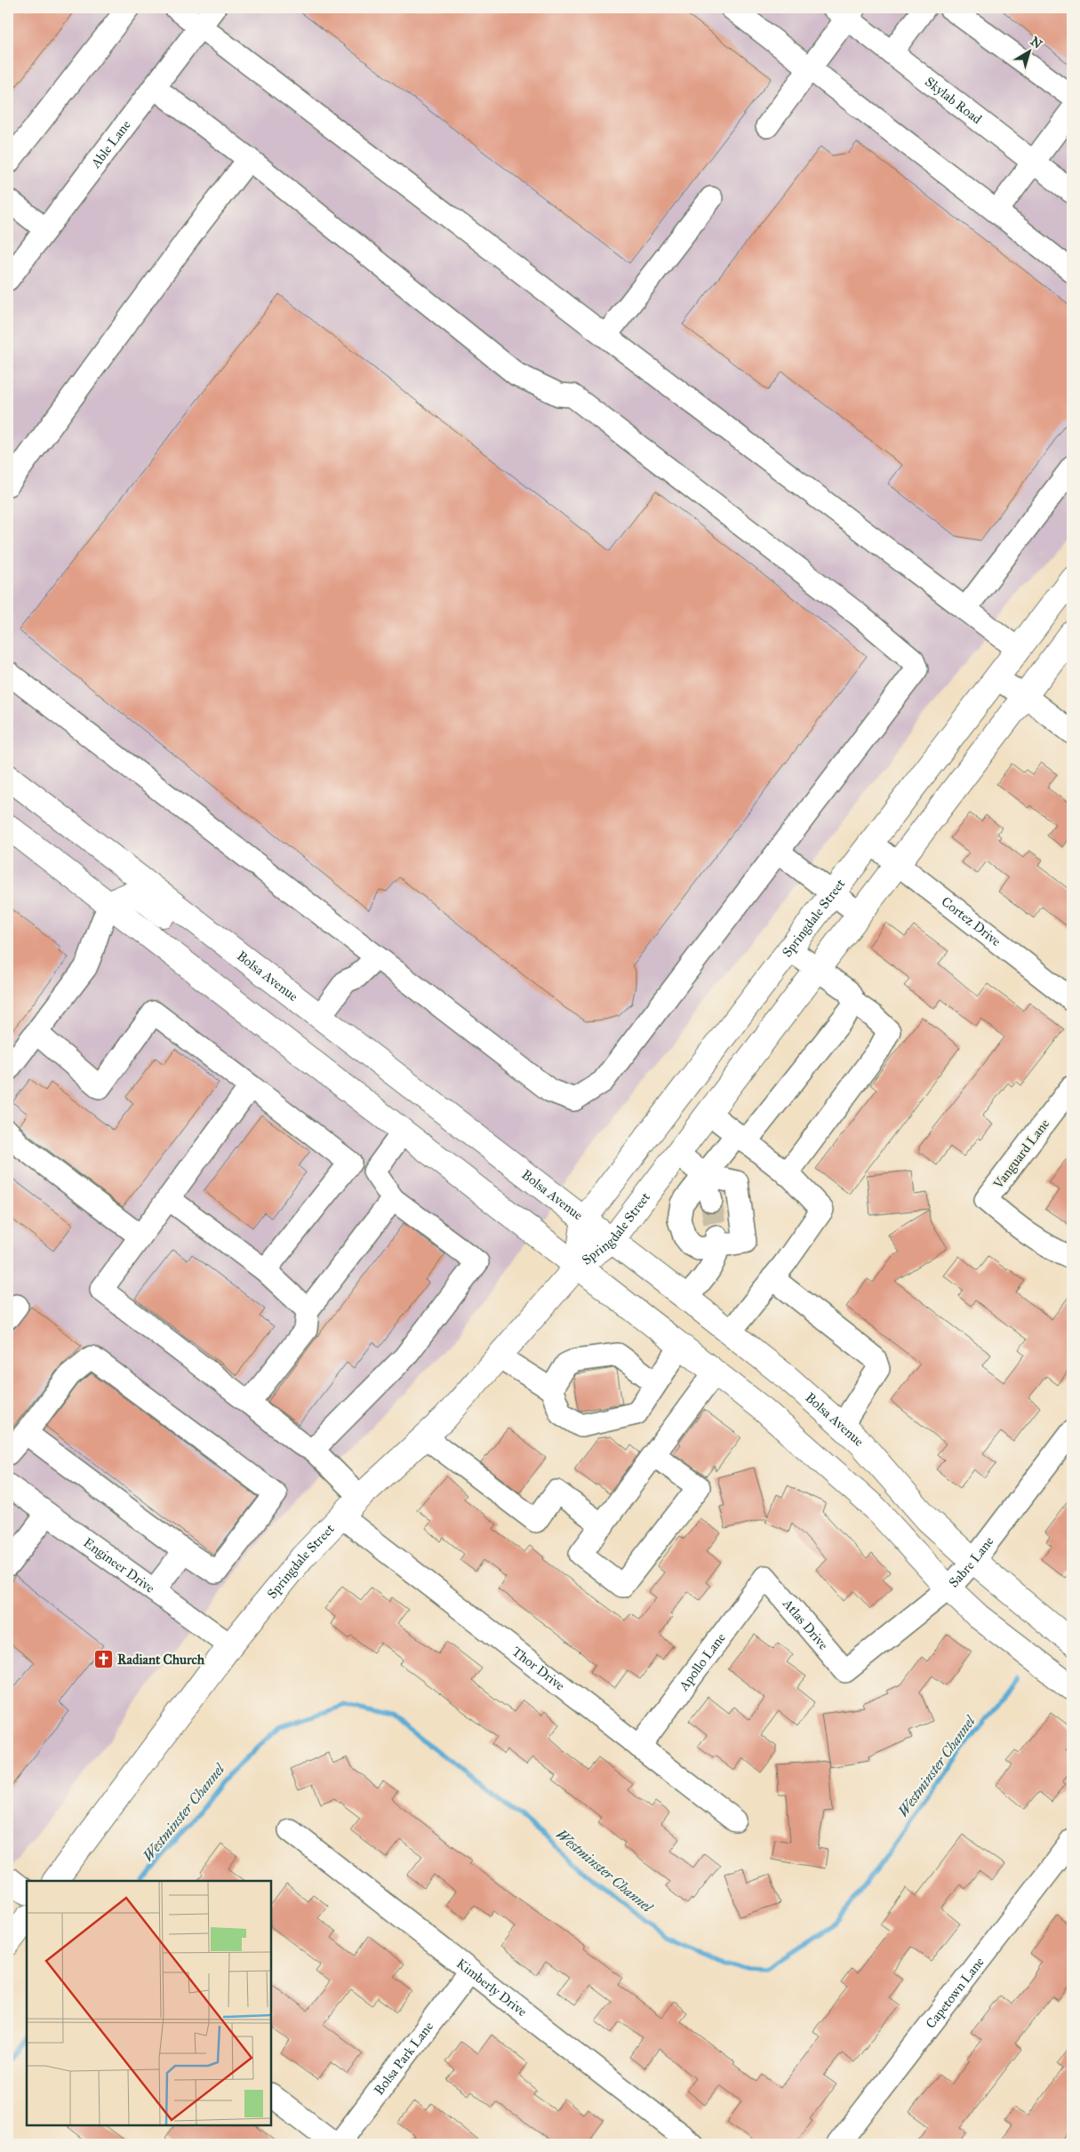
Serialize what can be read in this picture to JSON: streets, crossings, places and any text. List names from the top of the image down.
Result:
{
  "streets": {
    "main road": ["Springdale Street", "Bolsa Avenue"],
    "street": [
      "Skylab Road",
      "Able Lane",
      "Cortez Drive",
      "Vanguard Lane",
      "Sabre Lane",
      "Engineer Drive",
      "Atlas Drive",
      "Apollo Lane",
      "Thor Drive",
      "Kimberly Drive",
      "Capetown Lane",
      "Bolsa Park Lane"
    ]
  },
  "crossings": [
    ["Springdale Street", "Cortez Drive"],
    ["Springdale Street", "Bolsa Avenue"],
    ["Springdale Street", "Engineer Drive"],
    ["Springdale Street", "Thor Drive"],
    ["Bolsa Avenue", "Sabre Lane"],
    ["Sabre Lane", "Atlas Drive"],
    ["Atlas Drive", "Apollo Lane"],
    ["Apollo Lane", "Thor Drive"],
    ["Kimberly Drive", "Bolsa Park Lane"]
  ],
  "water": ["Westminster Channel"],
  "places": {
    "church": ["Radiant Church"]
  },
  "north": "top right"
}
